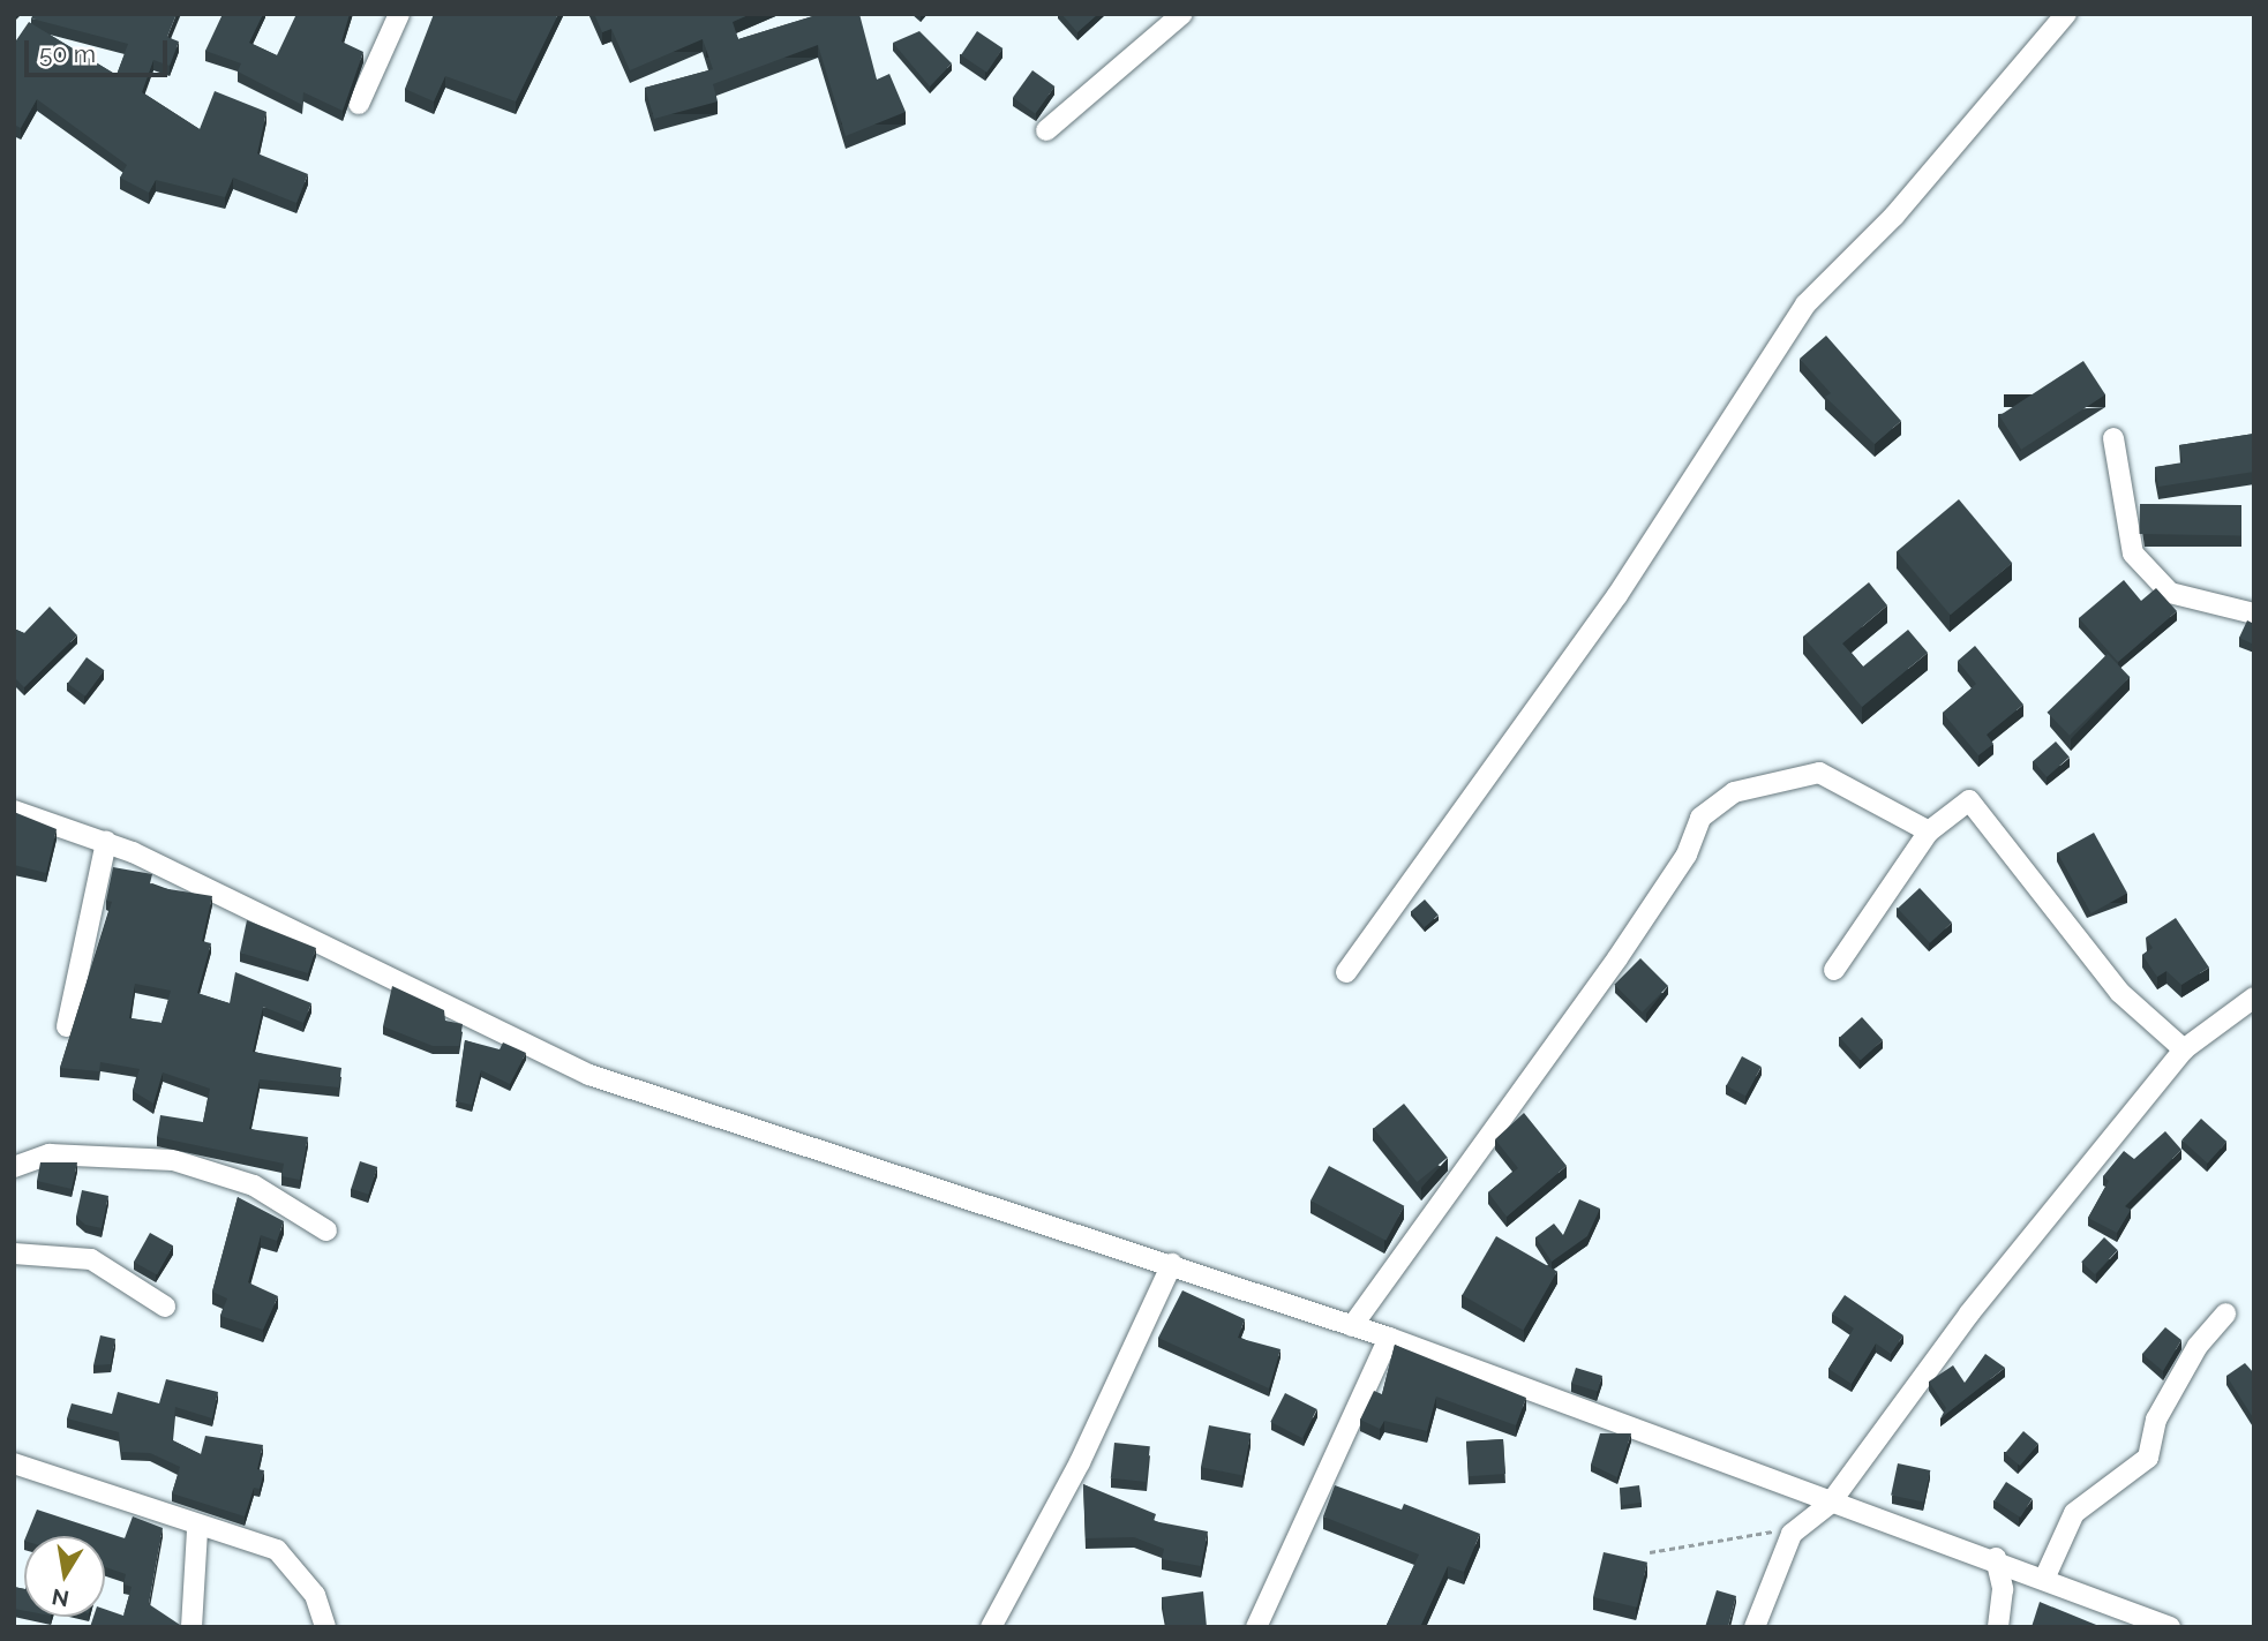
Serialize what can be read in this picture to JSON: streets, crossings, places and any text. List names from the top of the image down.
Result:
{
  "scale_bar": "50 m",
  "north": "bottom"
}
